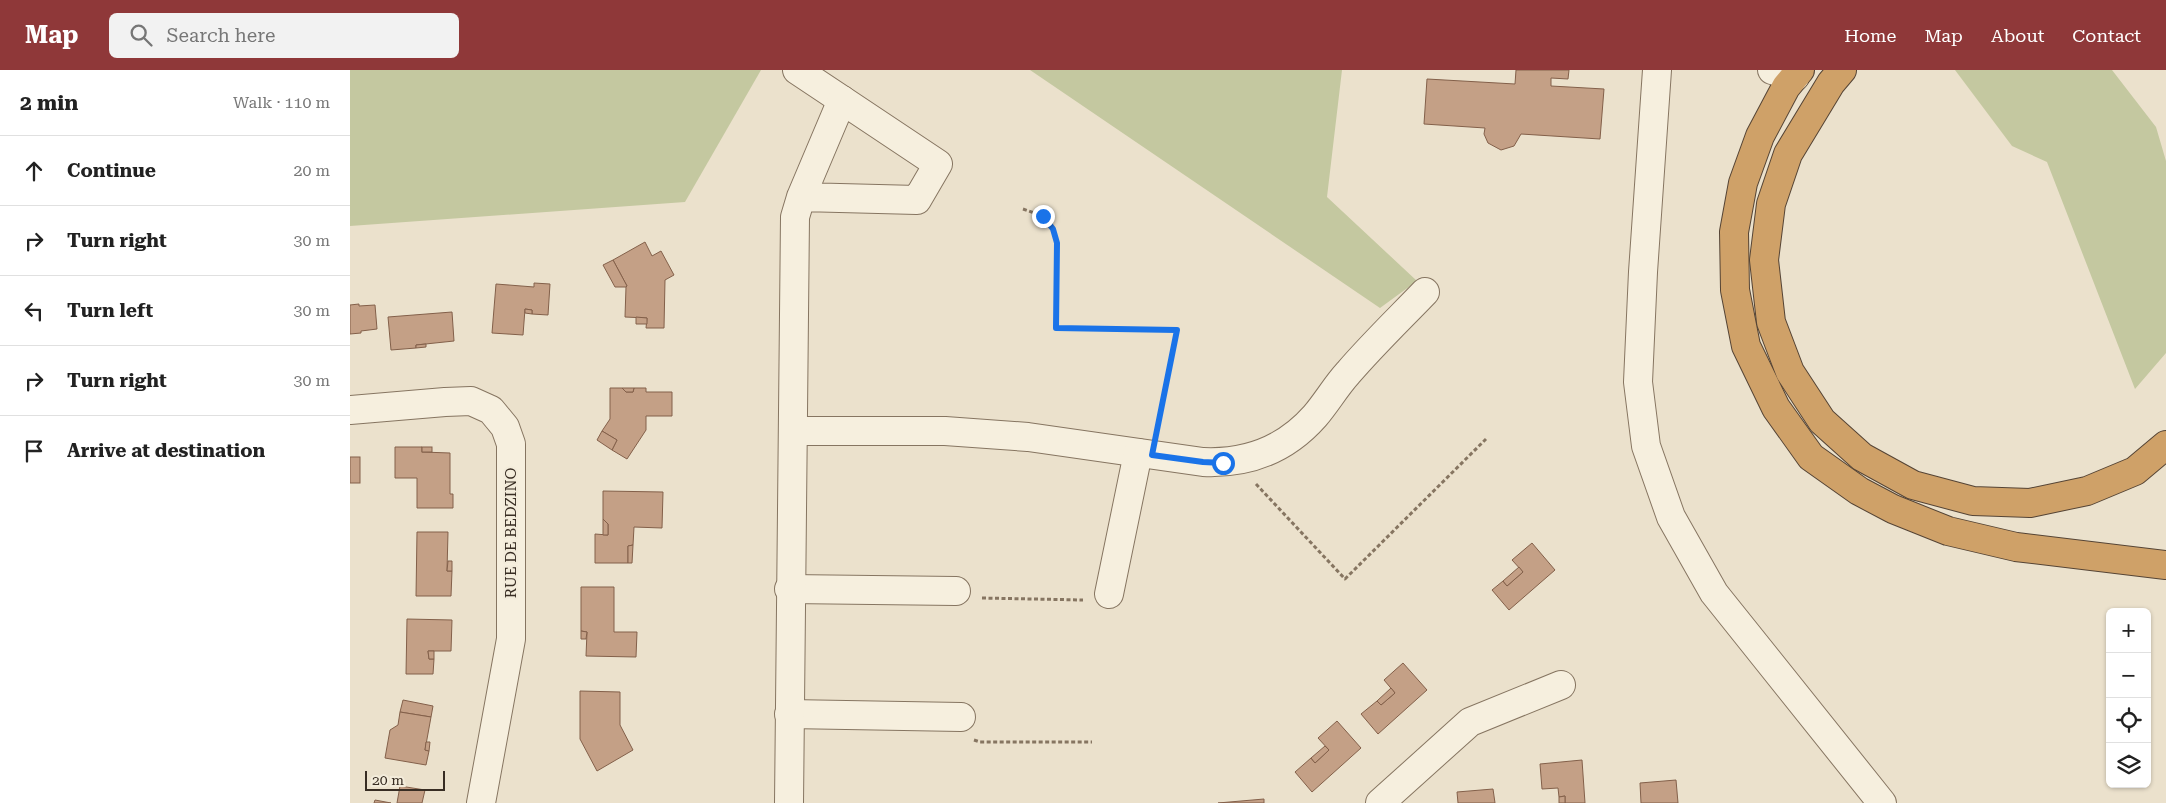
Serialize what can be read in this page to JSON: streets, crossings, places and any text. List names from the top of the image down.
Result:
{
  "streets": {
    "street": ["RUE DE BEDZINO"]
  },
  "scale_bar": "20 m",
  "page": {
    "header": "Map",
    "search": "Search here",
    "nav": [
      "Home",
      "Map",
      "About",
      "Contact"
    ],
    "heading": ["2 min", "Walk · 110 m"],
    "list": [
      ["Continue", "20 m"],
      ["Turn right", "30 m"],
      ["Turn left", "30 m"],
      ["Turn right", "30 m"],
      "Arrive at destination"
    ],
    "map_buttons": ["+", "−"],
    "scale": "20 m"
  }
}
